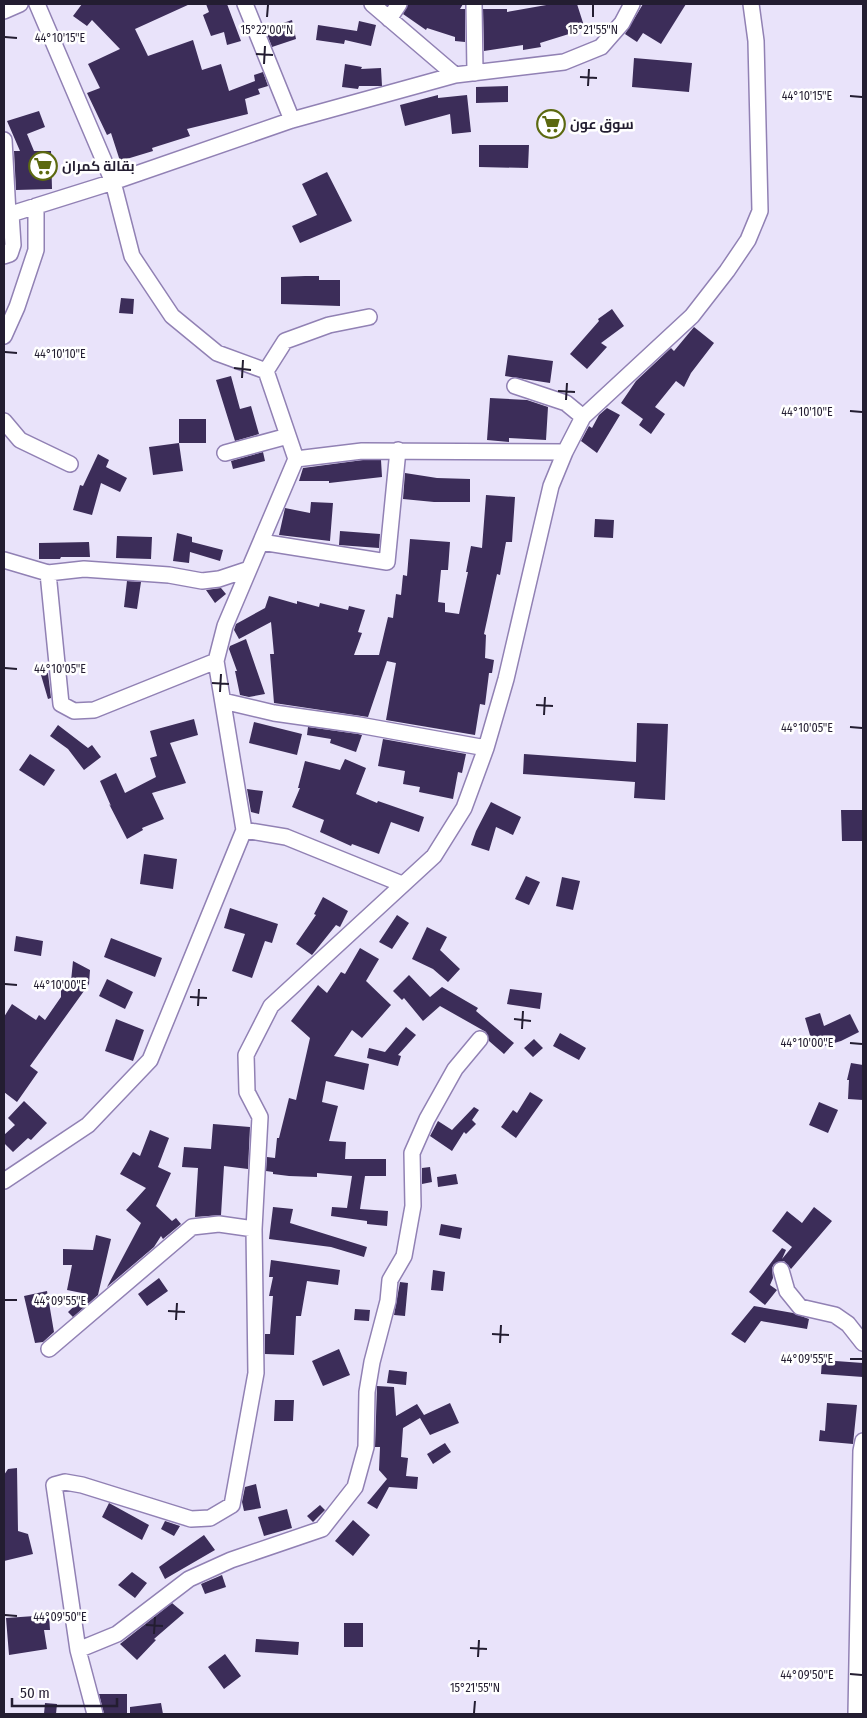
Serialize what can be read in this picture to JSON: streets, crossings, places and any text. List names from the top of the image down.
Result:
{
  "places": {
    "supermarket": ["سوق عون", "بقالة كمران"]
  },
  "scale_bar": "50 m",
  "coordinates": [
    "15°22'00\"N",
    "15°21'55\"N",
    "44°10'15\"E",
    "44°10'10\"E",
    "44°10'05\"E",
    "44°10'00\"E",
    "44°09'55\"E",
    "44°09'50\"E"
  ]
}
